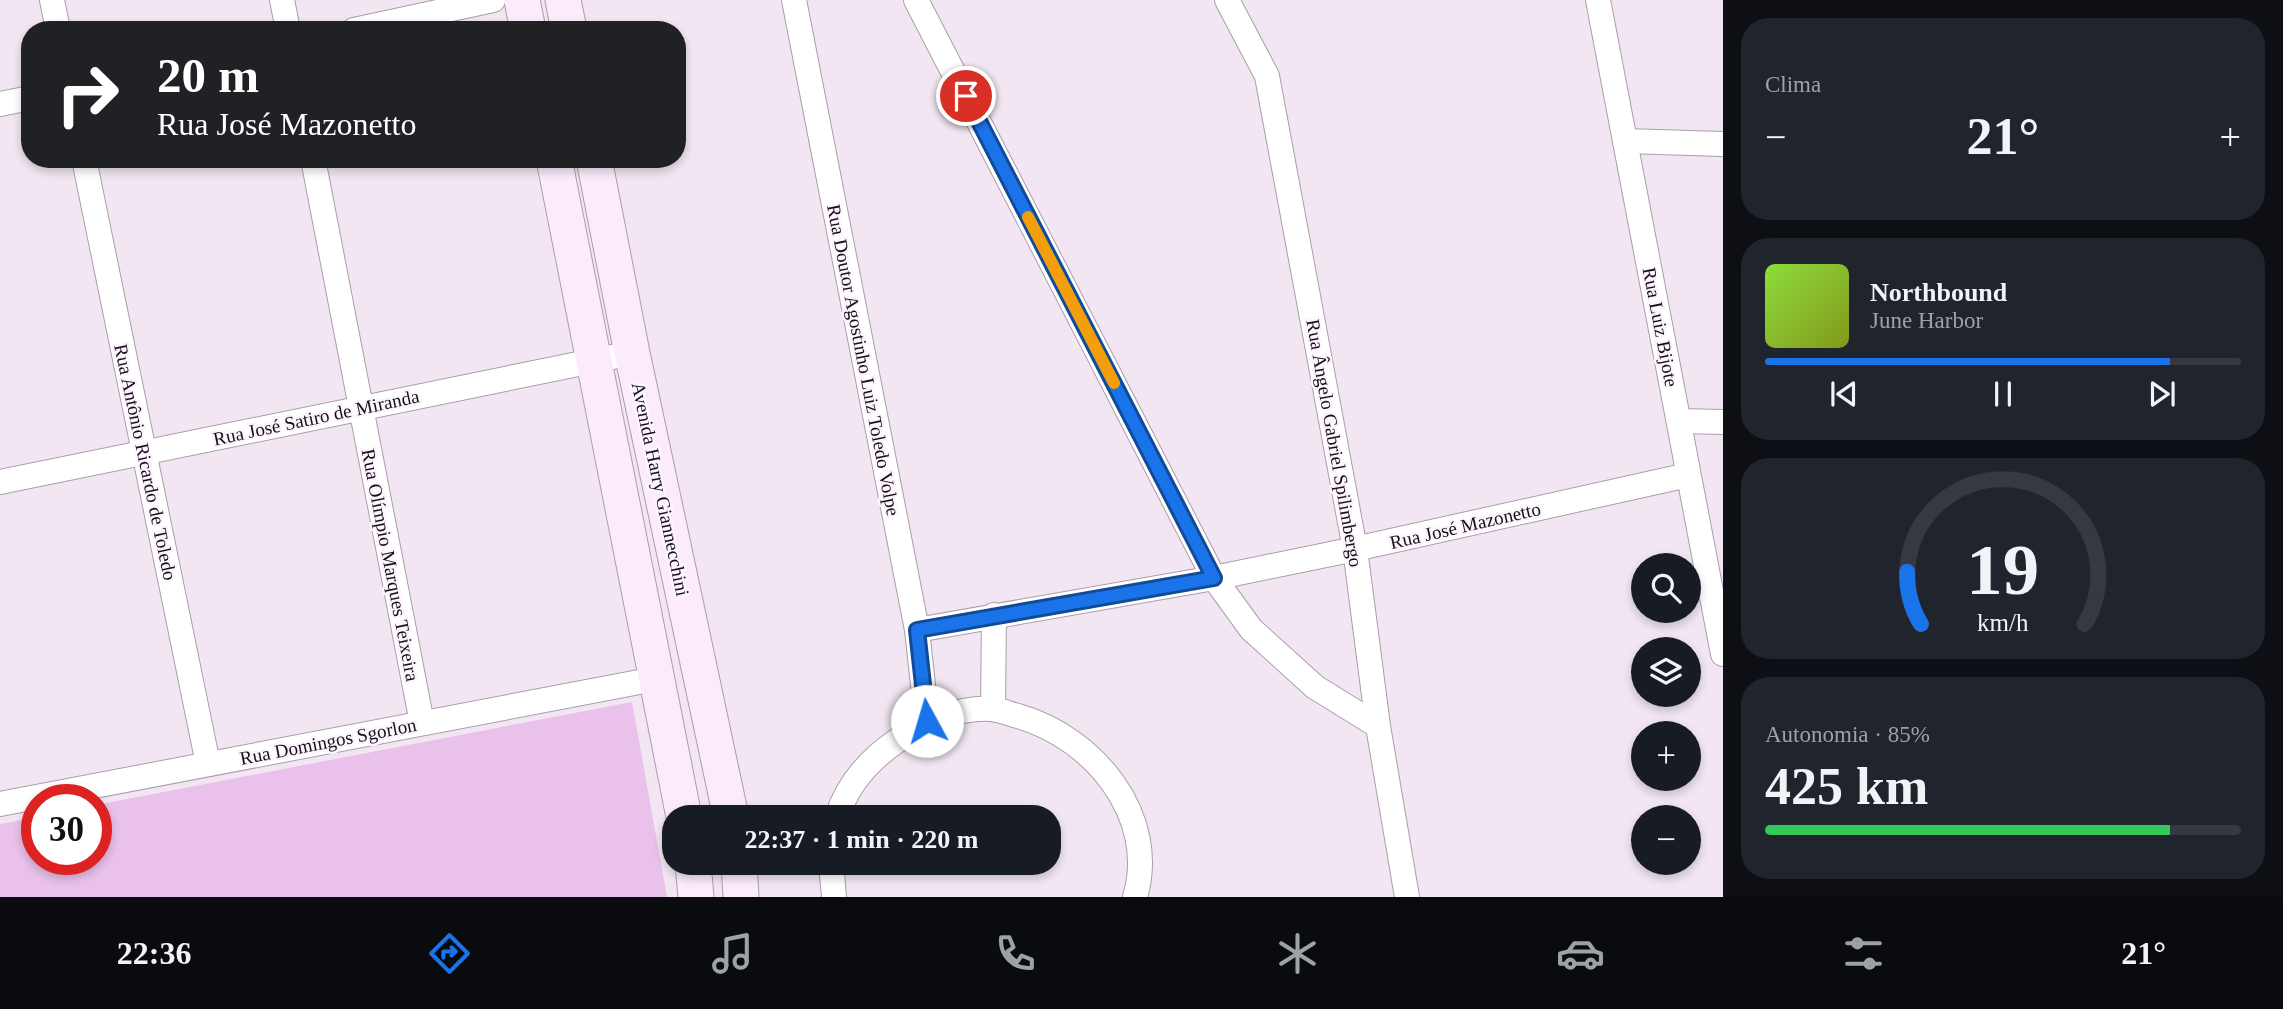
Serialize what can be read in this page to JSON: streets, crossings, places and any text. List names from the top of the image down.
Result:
{
  "streets": {
    "main road": ["Avenida Harry Giannecchini"],
    "street": [
      "Rua Luiz Bijote",
      "Rua Doutor Agostinho Luiz Toledo Volpe",
      "Rua José Satiro de Miranda",
      "Rua Ângelo Gabriel Spilimbergo",
      "Rua Antônio Ricardo de Toledo",
      "Rua José Mazonetto",
      "Rua Olímpio Marques Teixeira",
      "Rua Domingos Sgorlon"
    ]
  },
  "crossings": [
    ["Rua Luiz Bijote", "Rua José Mazonetto"],
    ["Rua Doutor Agostinho Luiz Toledo Volpe", "Rua José Mazonetto"],
    ["Rua José Satiro de Miranda", "Rua Antônio Ricardo de Toledo"],
    ["Rua José Satiro de Miranda", "Avenida Harry Giannecchini"],
    ["Rua José Satiro de Miranda", "Rua Olímpio Marques Teixeira"],
    ["Rua Ângelo Gabriel Spilimbergo", "Rua José Mazonetto"],
    ["Rua Antônio Ricardo de Toledo", "Rua Domingos Sgorlon"],
    ["Avenida Harry Giannecchini", "Rua Domingos Sgorlon"],
    ["Rua Olímpio Marques Teixeira", "Rua Domingos Sgorlon"]
  ],
  "page": {
    "tile": [
      "Clima",
      ["Autonomia · 85%", "425 km"]
    ],
    "turn": ["20 m", "Rua José Mazonetto"],
    "heat": ["−", "21°", "+"],
    "song": ["Northbound", "June Harbor"],
    "map_buttons": ["+", "−"],
    "limit": "30",
    "trip": "22:37 · 1 min · 220 m",
    "tabs": ["22:36", "21°"],
    "gauge": ["19", "km/h"]
  }
}
